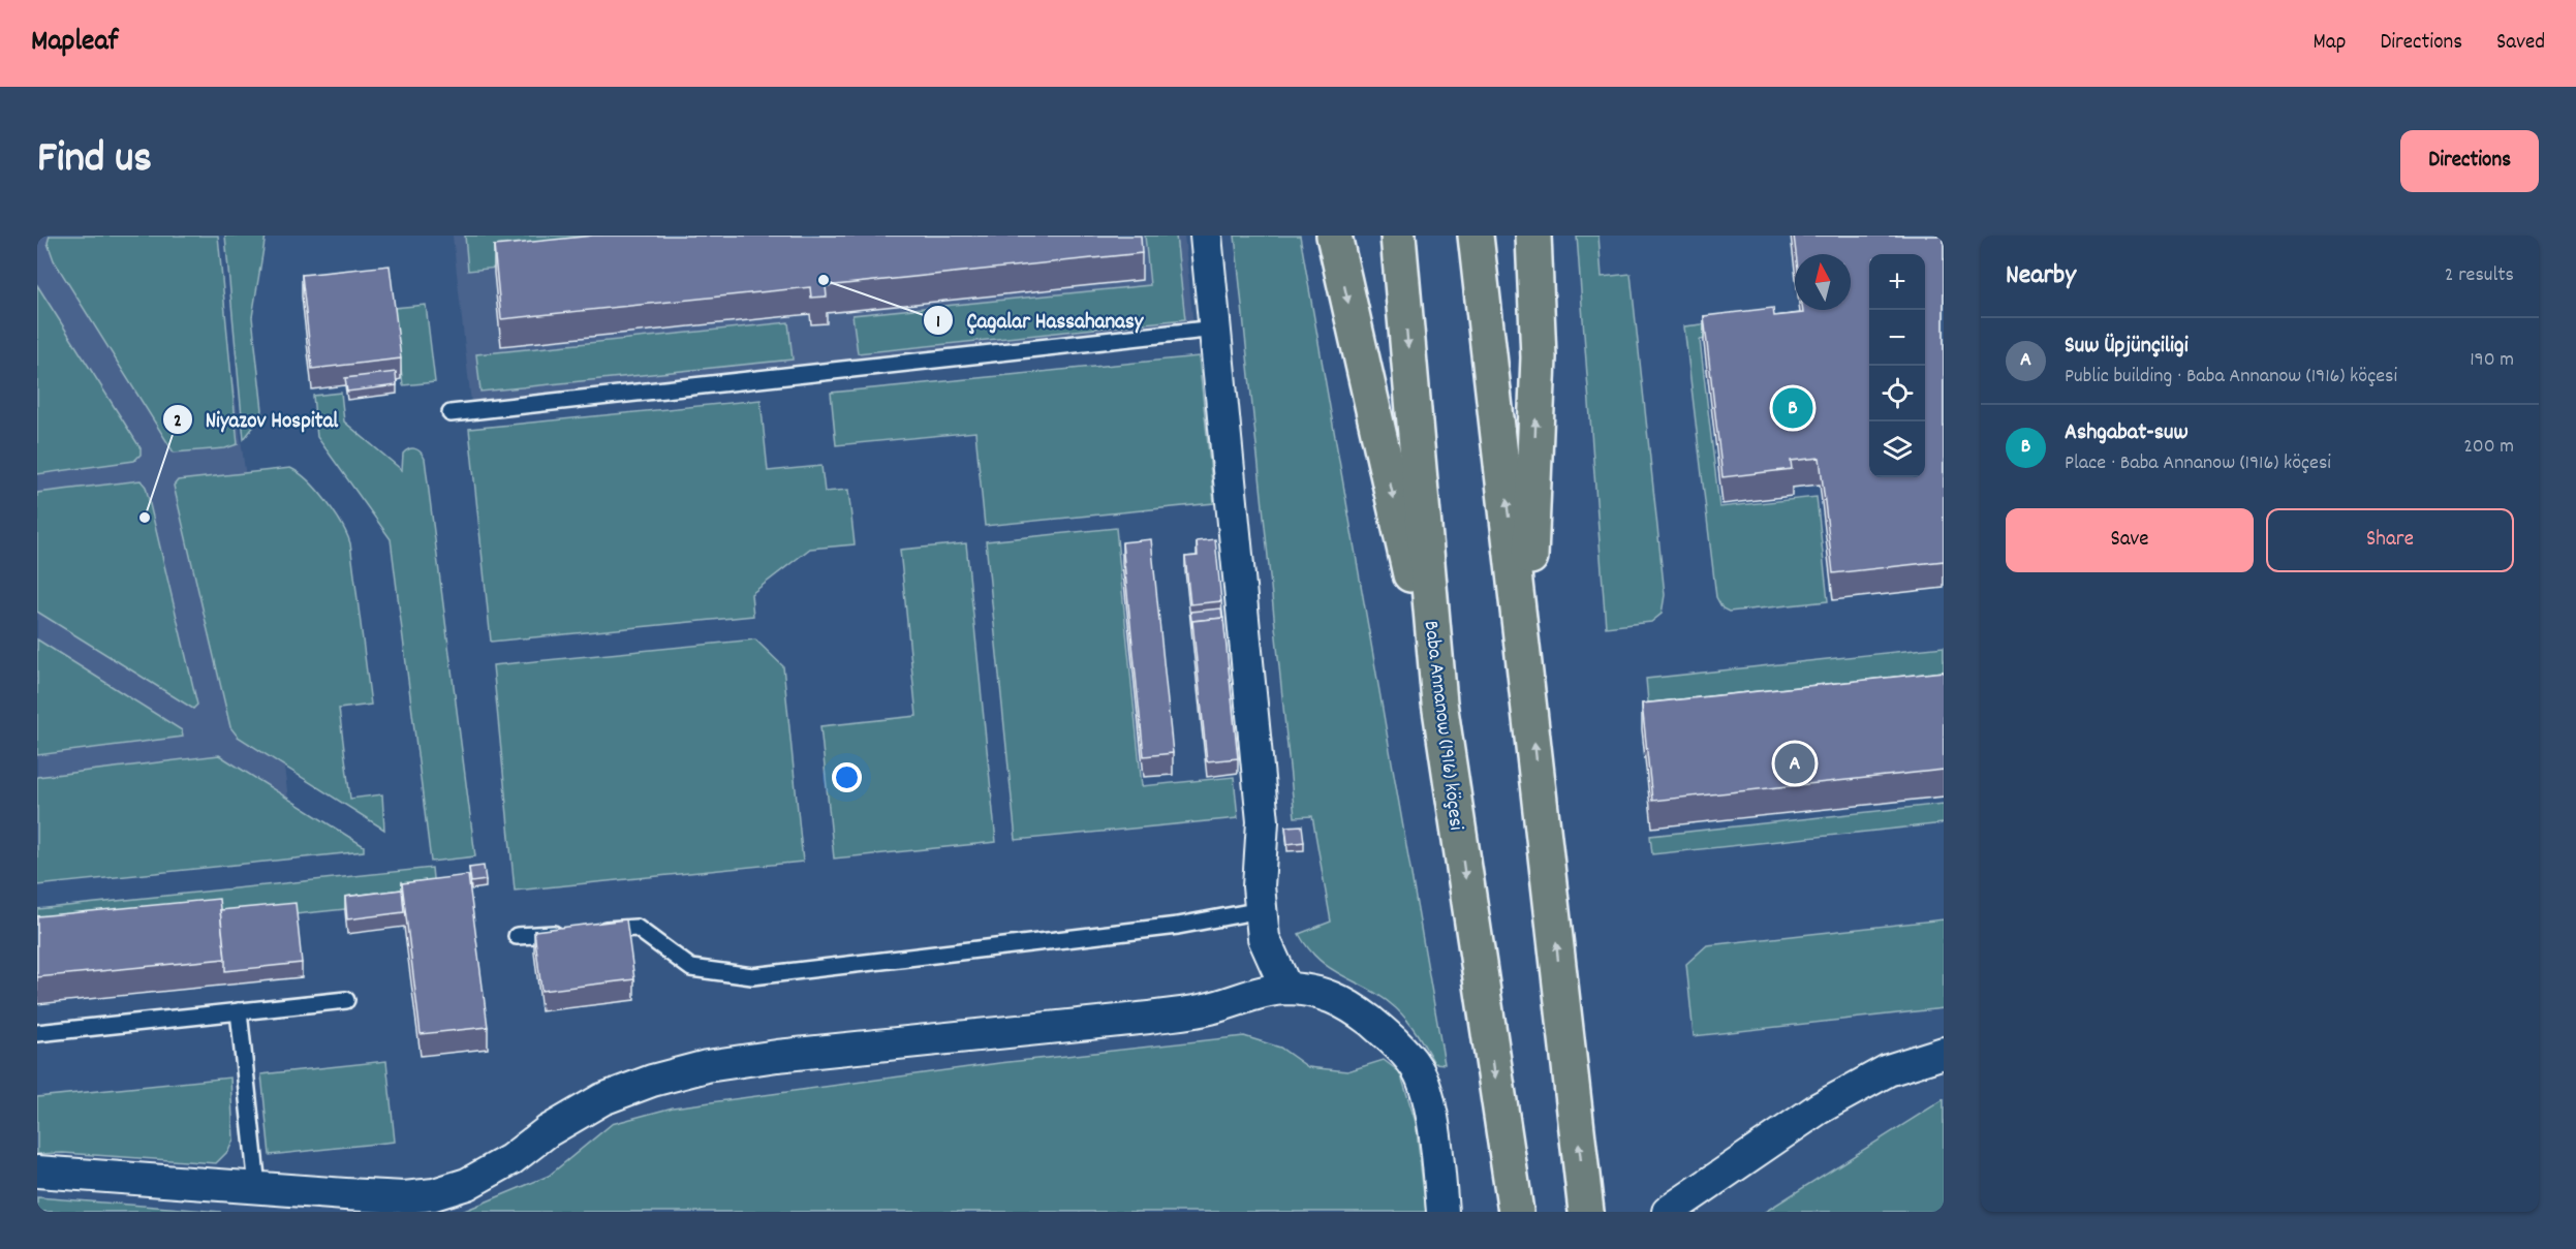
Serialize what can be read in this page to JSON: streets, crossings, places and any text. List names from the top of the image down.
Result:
{
  "streets": {
    "main road": ["Baba Annanow (1916) köçesi"]
  },
  "places": ["Çagalar Hassahanasy", "Niyazov Hospital"],
  "north": "top",
  "page": {
    "header": "Mapleaf",
    "nav": ["Map", "Directions", "Saved"],
    "title": "Find us",
    "buttons": [
      "Directions",
      ["Save", "Share"]
    ],
    "heading": ["Nearby", "2 results"],
    "map_buttons": ["+", "−"],
    "list": [
      {
        "mark": "A",
        "name": "Suw Üpjünçiligi",
        "note": "Public building · Baba Annanow (1916) köçesi",
        "value": "190 m"
      },
      {
        "mark": "B",
        "name": "Ashgabat-suw",
        "note": "Place · Baba Annanow (1916) köçesi",
        "value": "200 m"
      }
    ],
    "pins": ["B", "A"]
  }
}
